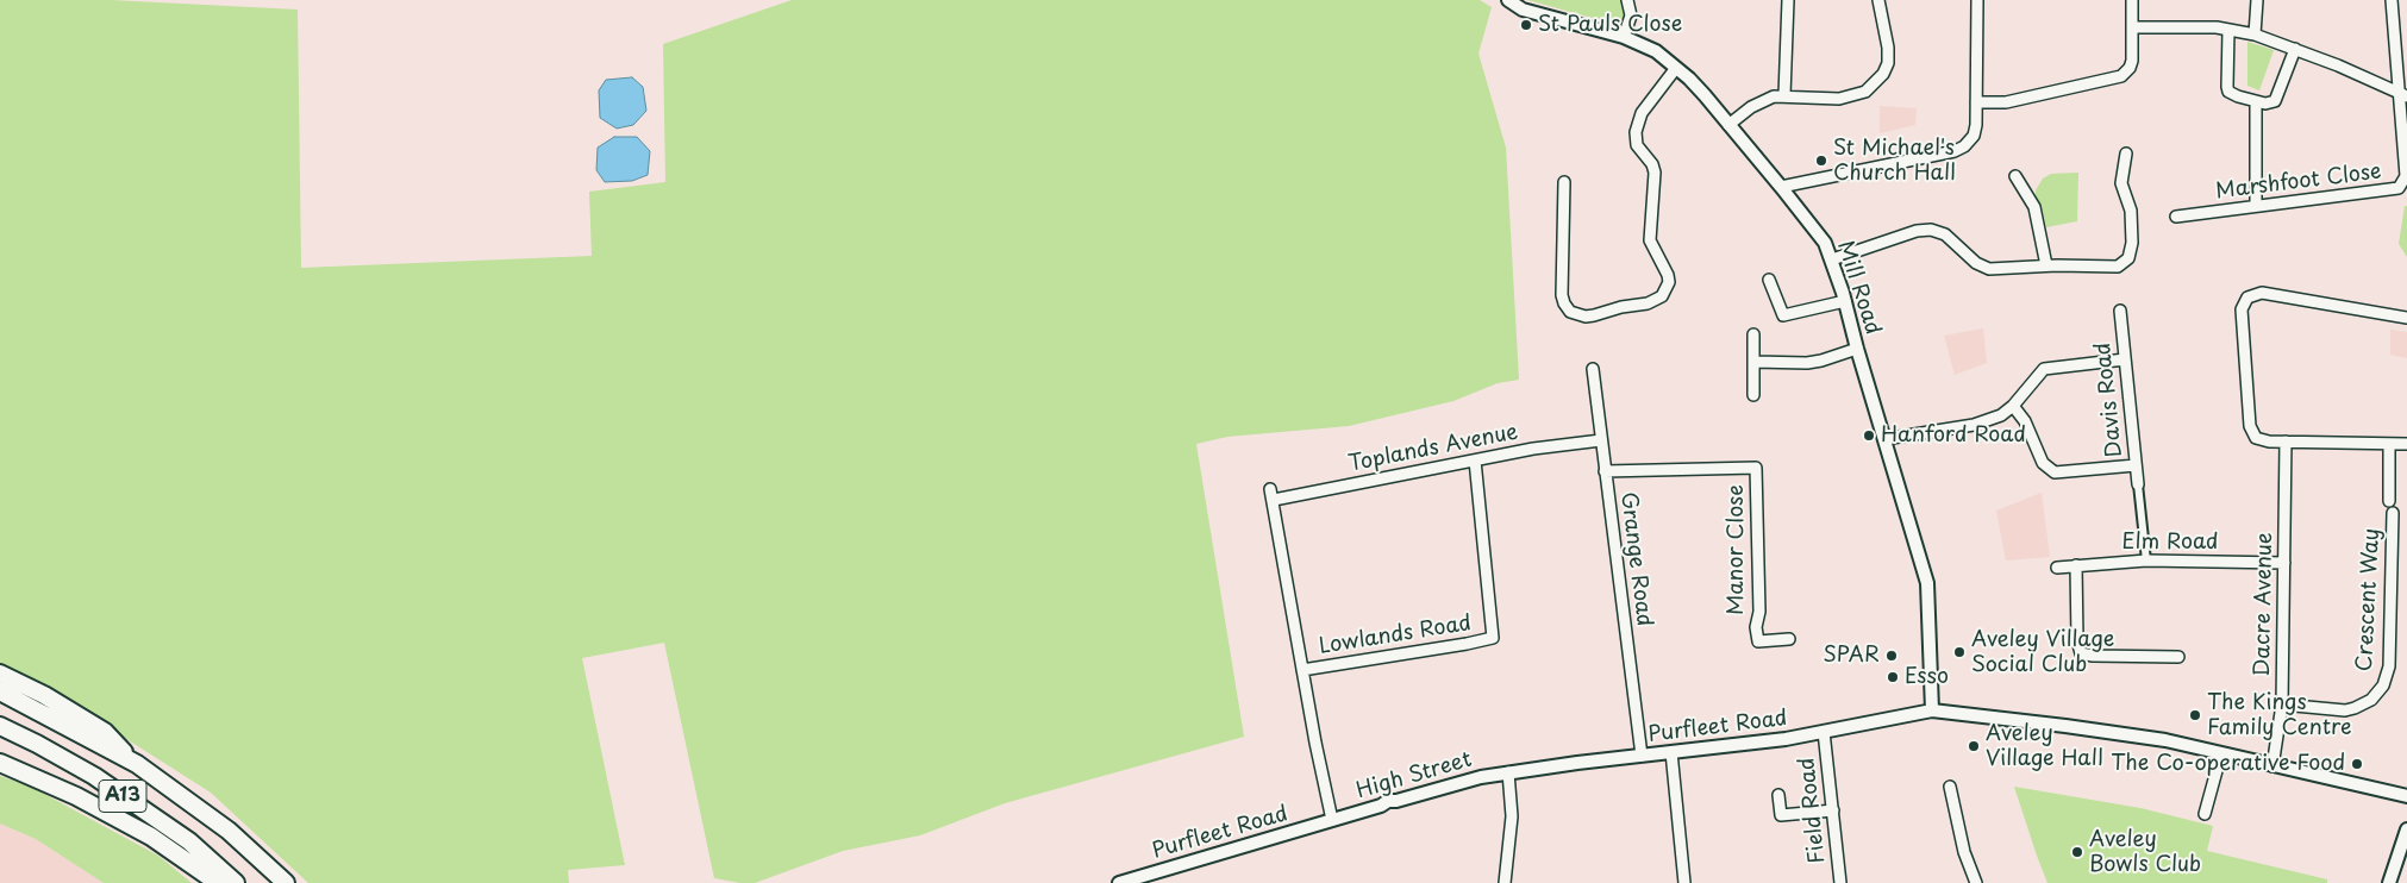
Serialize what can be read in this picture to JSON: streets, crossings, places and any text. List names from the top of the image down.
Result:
{
  "streets": {
    "highway": ["A13"],
    "street": [
      "Marshfoot Close",
      "Mill Road",
      "Davis Road",
      "Toplands Avenue",
      "Elm Road",
      "Manor Close",
      "Grange Road",
      "Crescent Way",
      "Dacre Avenue",
      "Lowlands Road",
      "Purfleet Road",
      "High Street",
      "Field Road"
    ]
  },
  "crossings": [
    ["Mill Road", "Purfleet Road"],
    ["Toplands Avenue", "Grange Road"],
    ["Toplands Avenue", "Lowlands Road"],
    ["Elm Road", "Dacre Avenue"],
    ["Manor Close", "Grange Road"],
    ["Grange Road", "Purfleet Road"],
    ["Crescent Way", "Dacre Avenue"],
    ["Purfleet Road", "High Street"],
    ["Purfleet Road", "Field Road"]
  ],
  "places": [
    "St Pauls Close",
    "St Michael's Church Hall",
    "Hanford Road",
    "Aveley Village Social Club",
    "SPAR",
    "Esso",
    "The Kings Family Centre",
    "Aveley Village Hall",
    "The Co-operative Food",
    "Aveley Bowls Club"
  ]
}
